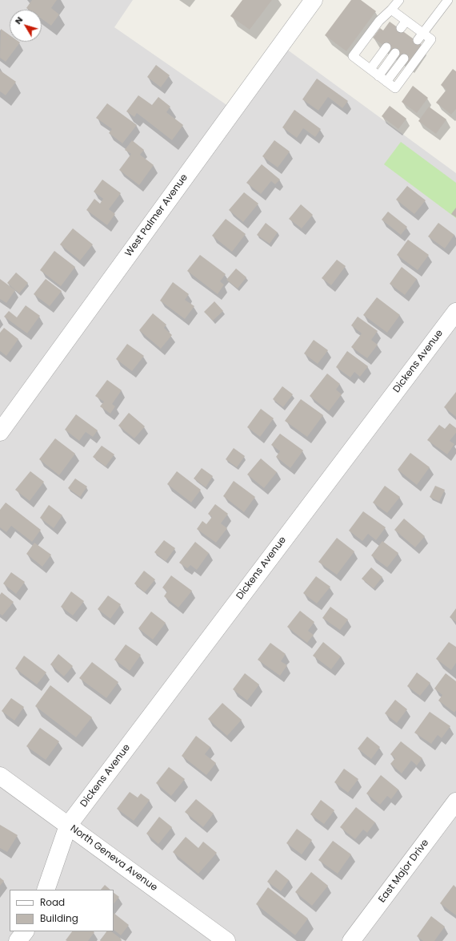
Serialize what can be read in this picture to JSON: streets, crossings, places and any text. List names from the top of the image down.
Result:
{
  "streets": {
    "street": [
      "West Palmer Avenue",
      "Dickens Avenue",
      "North Geneva Avenue",
      "East Major Drive"
    ]
  },
  "crossings": [
    ["Dickens Avenue", "North Geneva Avenue"]
  ],
  "legend": ["Road", "Building"],
  "north": "top left"
}
